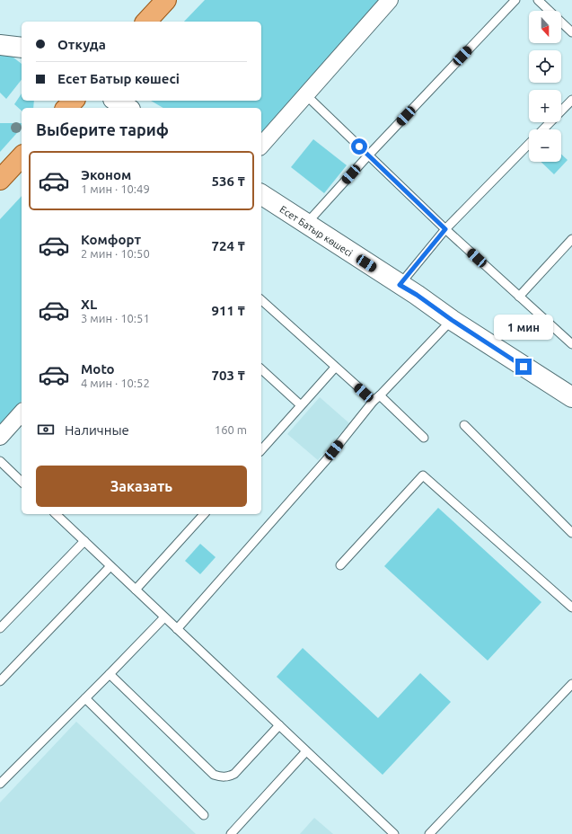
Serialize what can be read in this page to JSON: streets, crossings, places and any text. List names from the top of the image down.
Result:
{
  "streets": {
    "street": ["Есет Батыр көшесі"]
  },
  "north": "bottom",
  "page": {
    "map_buttons": ["+", "−"],
    "banner": ["Откуда", "Есет Батыр көшесі"],
    "heading": "Выберите тариф",
    "list": [
      {
        "name": "Эконом",
        "note": "1 мин · 10:49",
        "value": "536 ₸"
      },
      {
        "name": "Комфорт",
        "note": "2 мин · 10:50",
        "value": "724 ₸"
      },
      {
        "name": "XL",
        "note": "3 мин · 10:51",
        "value": "911 ₸"
      },
      {
        "name": "Moto",
        "note": "4 мин · 10:52",
        "value": "703 ₸"
      }
    ],
    "bubble": "1 мин",
    "pay": ["Наличные", "160 m"],
    "buttons": "Заказать"
  }
}
